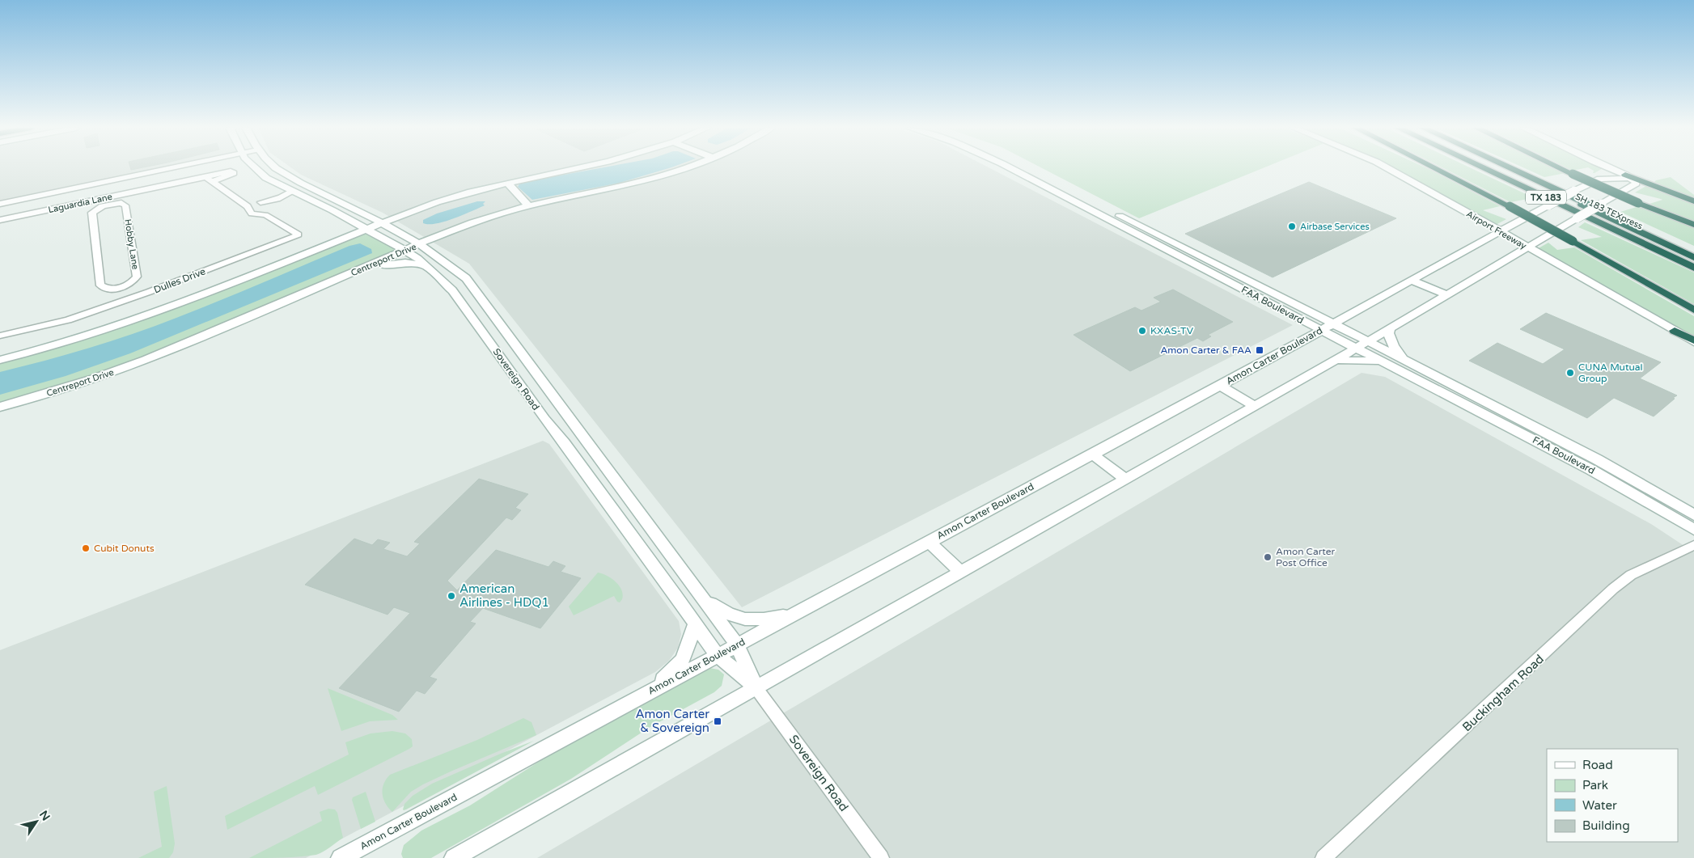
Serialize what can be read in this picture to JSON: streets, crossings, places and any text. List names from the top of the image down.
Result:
{
  "streets": {
    "highway": ["TX 183", "SH 183 TEXpress"],
    "street": [
      "Laguardia Lane",
      "Airport Freeway",
      "Hobby Lane",
      "Centreport Drive",
      "Dulles Drive",
      "FAA Boulevard",
      "Amon Carter Boulevard",
      "Sovereign Road",
      "Buckingham Road"
    ]
  },
  "crossings": [
    ["Laguardia Lane", "Hobby Lane"],
    ["Laguardia Lane", "Dulles Drive"],
    ["Airport Freeway", "Amon Carter Boulevard"],
    ["Centreport Drive", "Sovereign Road"],
    ["FAA Boulevard", "Amon Carter Boulevard"],
    ["Amon Carter Boulevard", "Sovereign Road"]
  ],
  "places": {
    "other": [
      "Airbase Services",
      "KXAS-TV",
      "CUNA Mutual Group",
      "Cubit Donuts",
      "Amon Carter Post Office",
      "American Airlines - HDQ1"
    ],
    "transit": ["Amon Carter & FAA", "Amon Carter & Sovereign"]
  },
  "legend": [
    "Road",
    "Park",
    "Water",
    "Building"
  ],
  "north": "top right"
}
